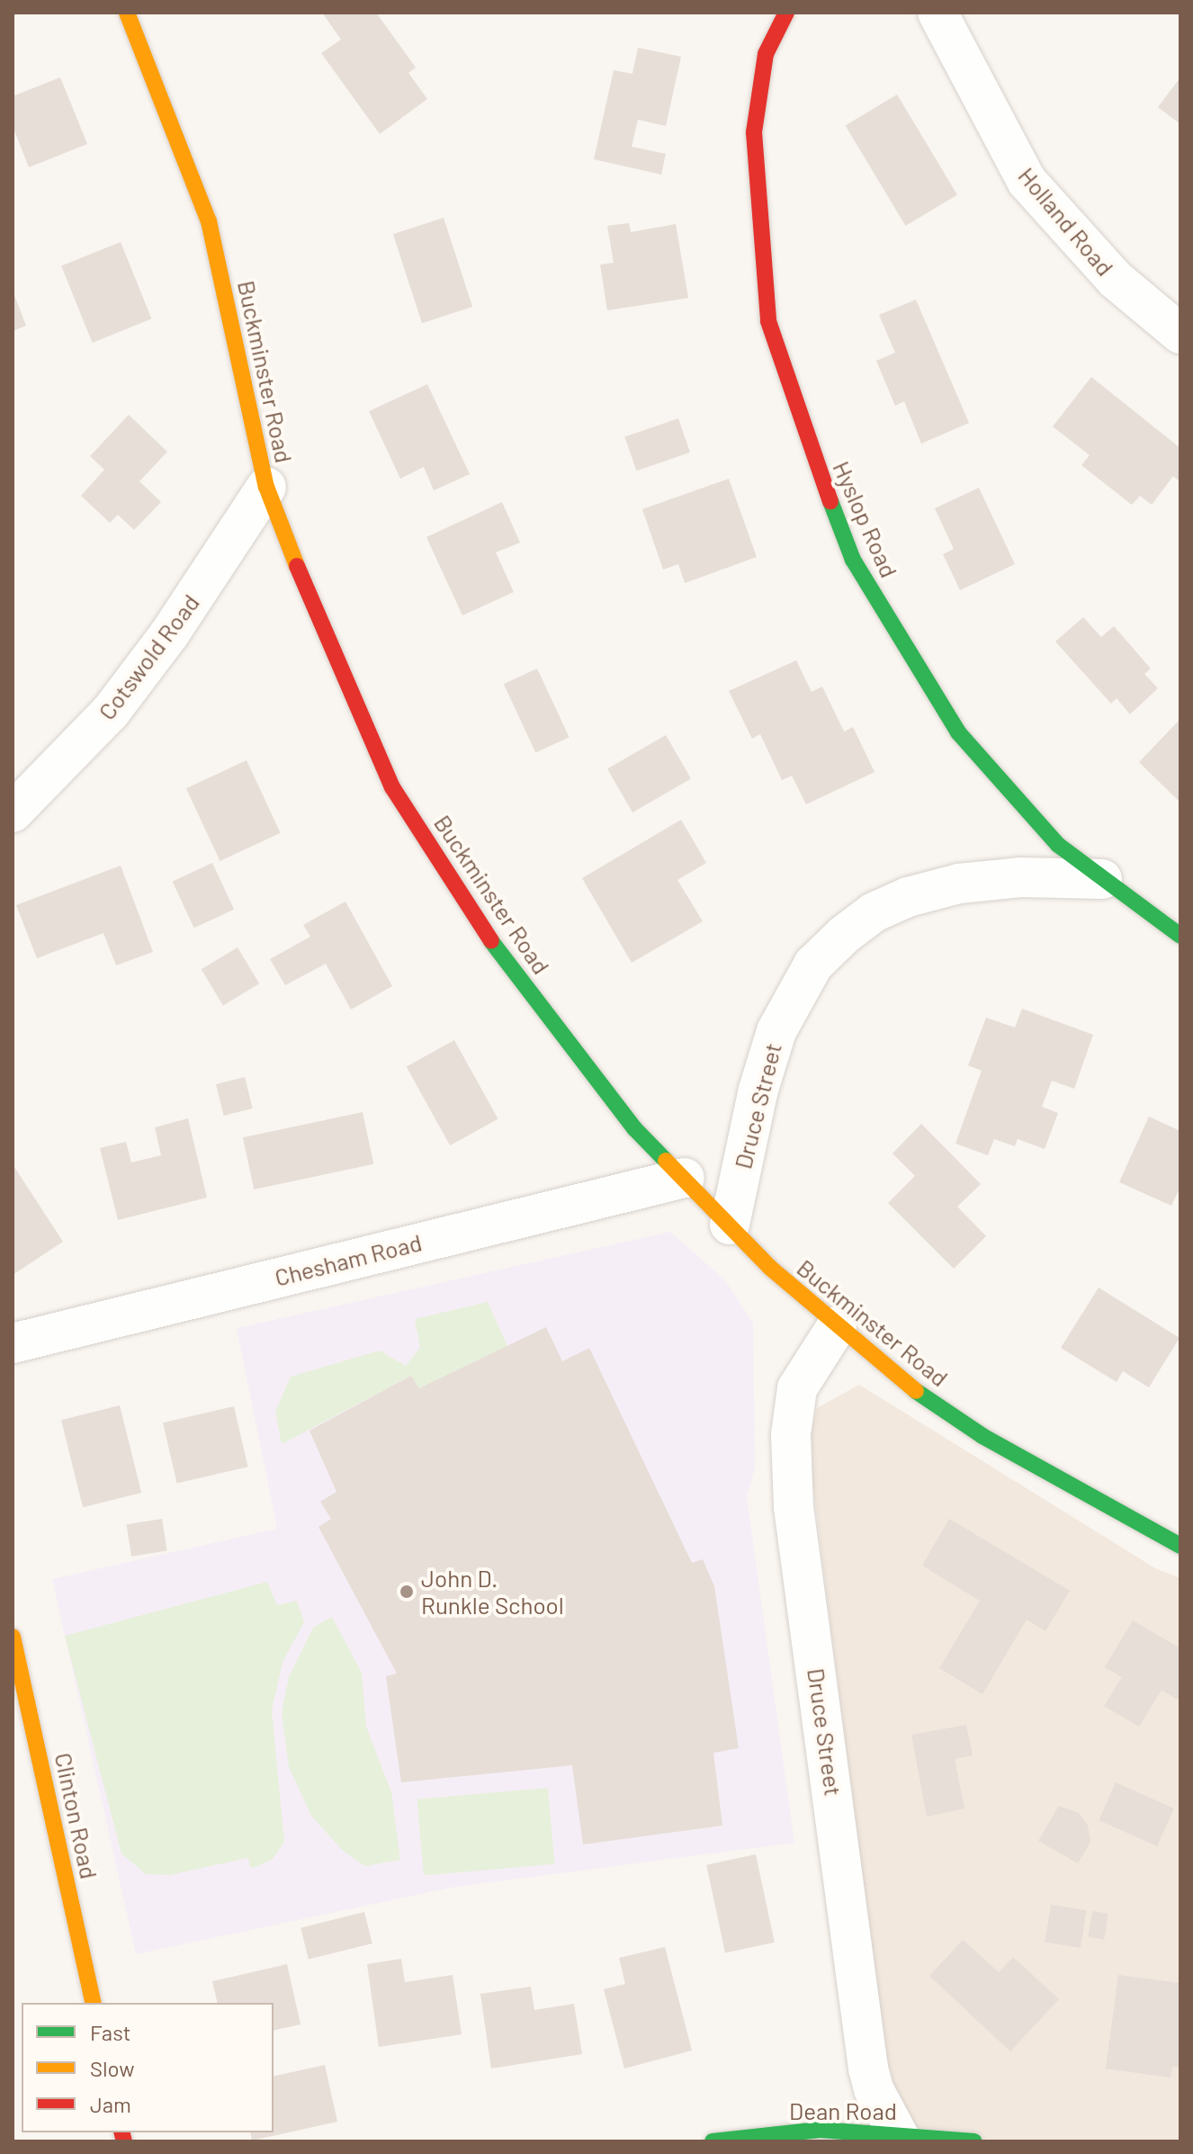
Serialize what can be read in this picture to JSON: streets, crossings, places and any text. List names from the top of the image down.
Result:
{
  "streets": {
    "street": [
      "Holland Road",
      "Buckminster Road",
      "Hyslop Road",
      "Cotswold Road",
      "Druce Street",
      "Chesham Road",
      "Clinton Road",
      "Dean Road"
    ]
  },
  "crossings": [
    ["Buckminster Road", "Cotswold Road"],
    ["Buckminster Road", "Druce Street"],
    ["Buckminster Road", "Chesham Road"],
    ["Hyslop Road", "Druce Street"],
    ["Druce Street", "Dean Road"]
  ],
  "places": ["John D. Runkle School"],
  "legend": ["Fast", "Slow", "Jam"]
}
